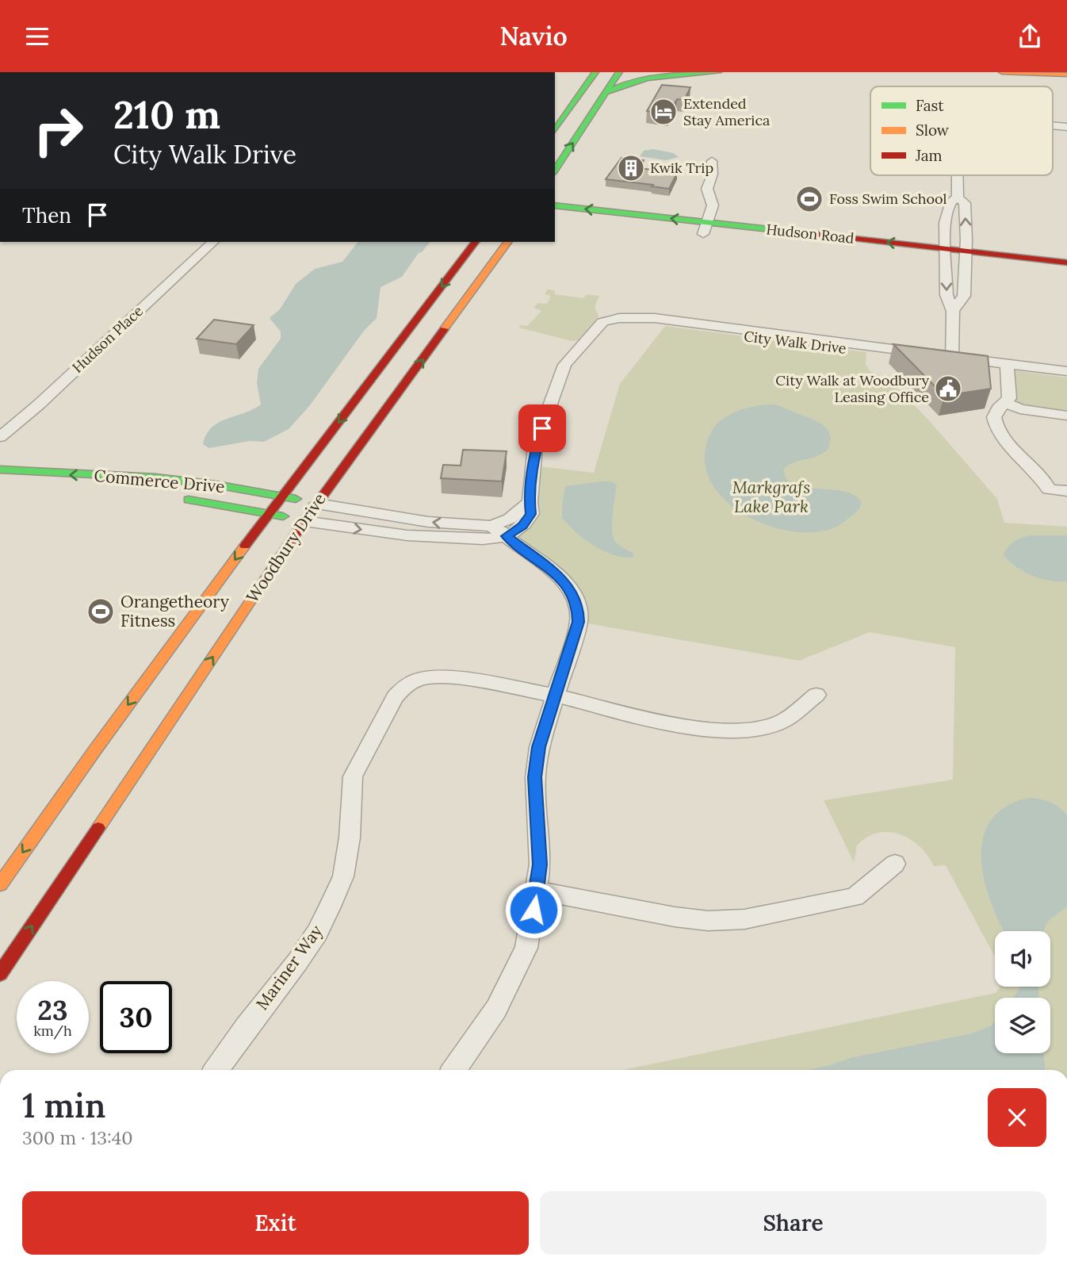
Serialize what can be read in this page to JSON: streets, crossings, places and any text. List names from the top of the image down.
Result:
{
  "streets": {
    "main road": ["Hudson Road", "Commerce Drive", "Woodbury Drive"],
    "street": ["Hudson Place", "City Walk Drive", "Mariner Way"]
  },
  "crossings": [
    ["Commerce Drive", "Woodbury Drive"]
  ],
  "parks": ["Markgrafs Lake Park"],
  "places": {
    "hotel": ["Extended Stay America"],
    "building": ["Kwik Trip"],
    "sports": ["Foss Swim School", "Orangetheory Fitness"],
    "public building": ["City Walk at Woodbury Leasing Office"]
  },
  "legend": ["Fast", "Slow", "Jam"],
  "page": {
    "header": "Navio",
    "turn": ["210 m", "City Walk Drive"],
    "then": "Then",
    "speed": "23 km/h",
    "limit": "30",
    "heading": ["1 min", "300 m · 13:40"],
    "buttons": ["Exit", "Share"]
  }
}
